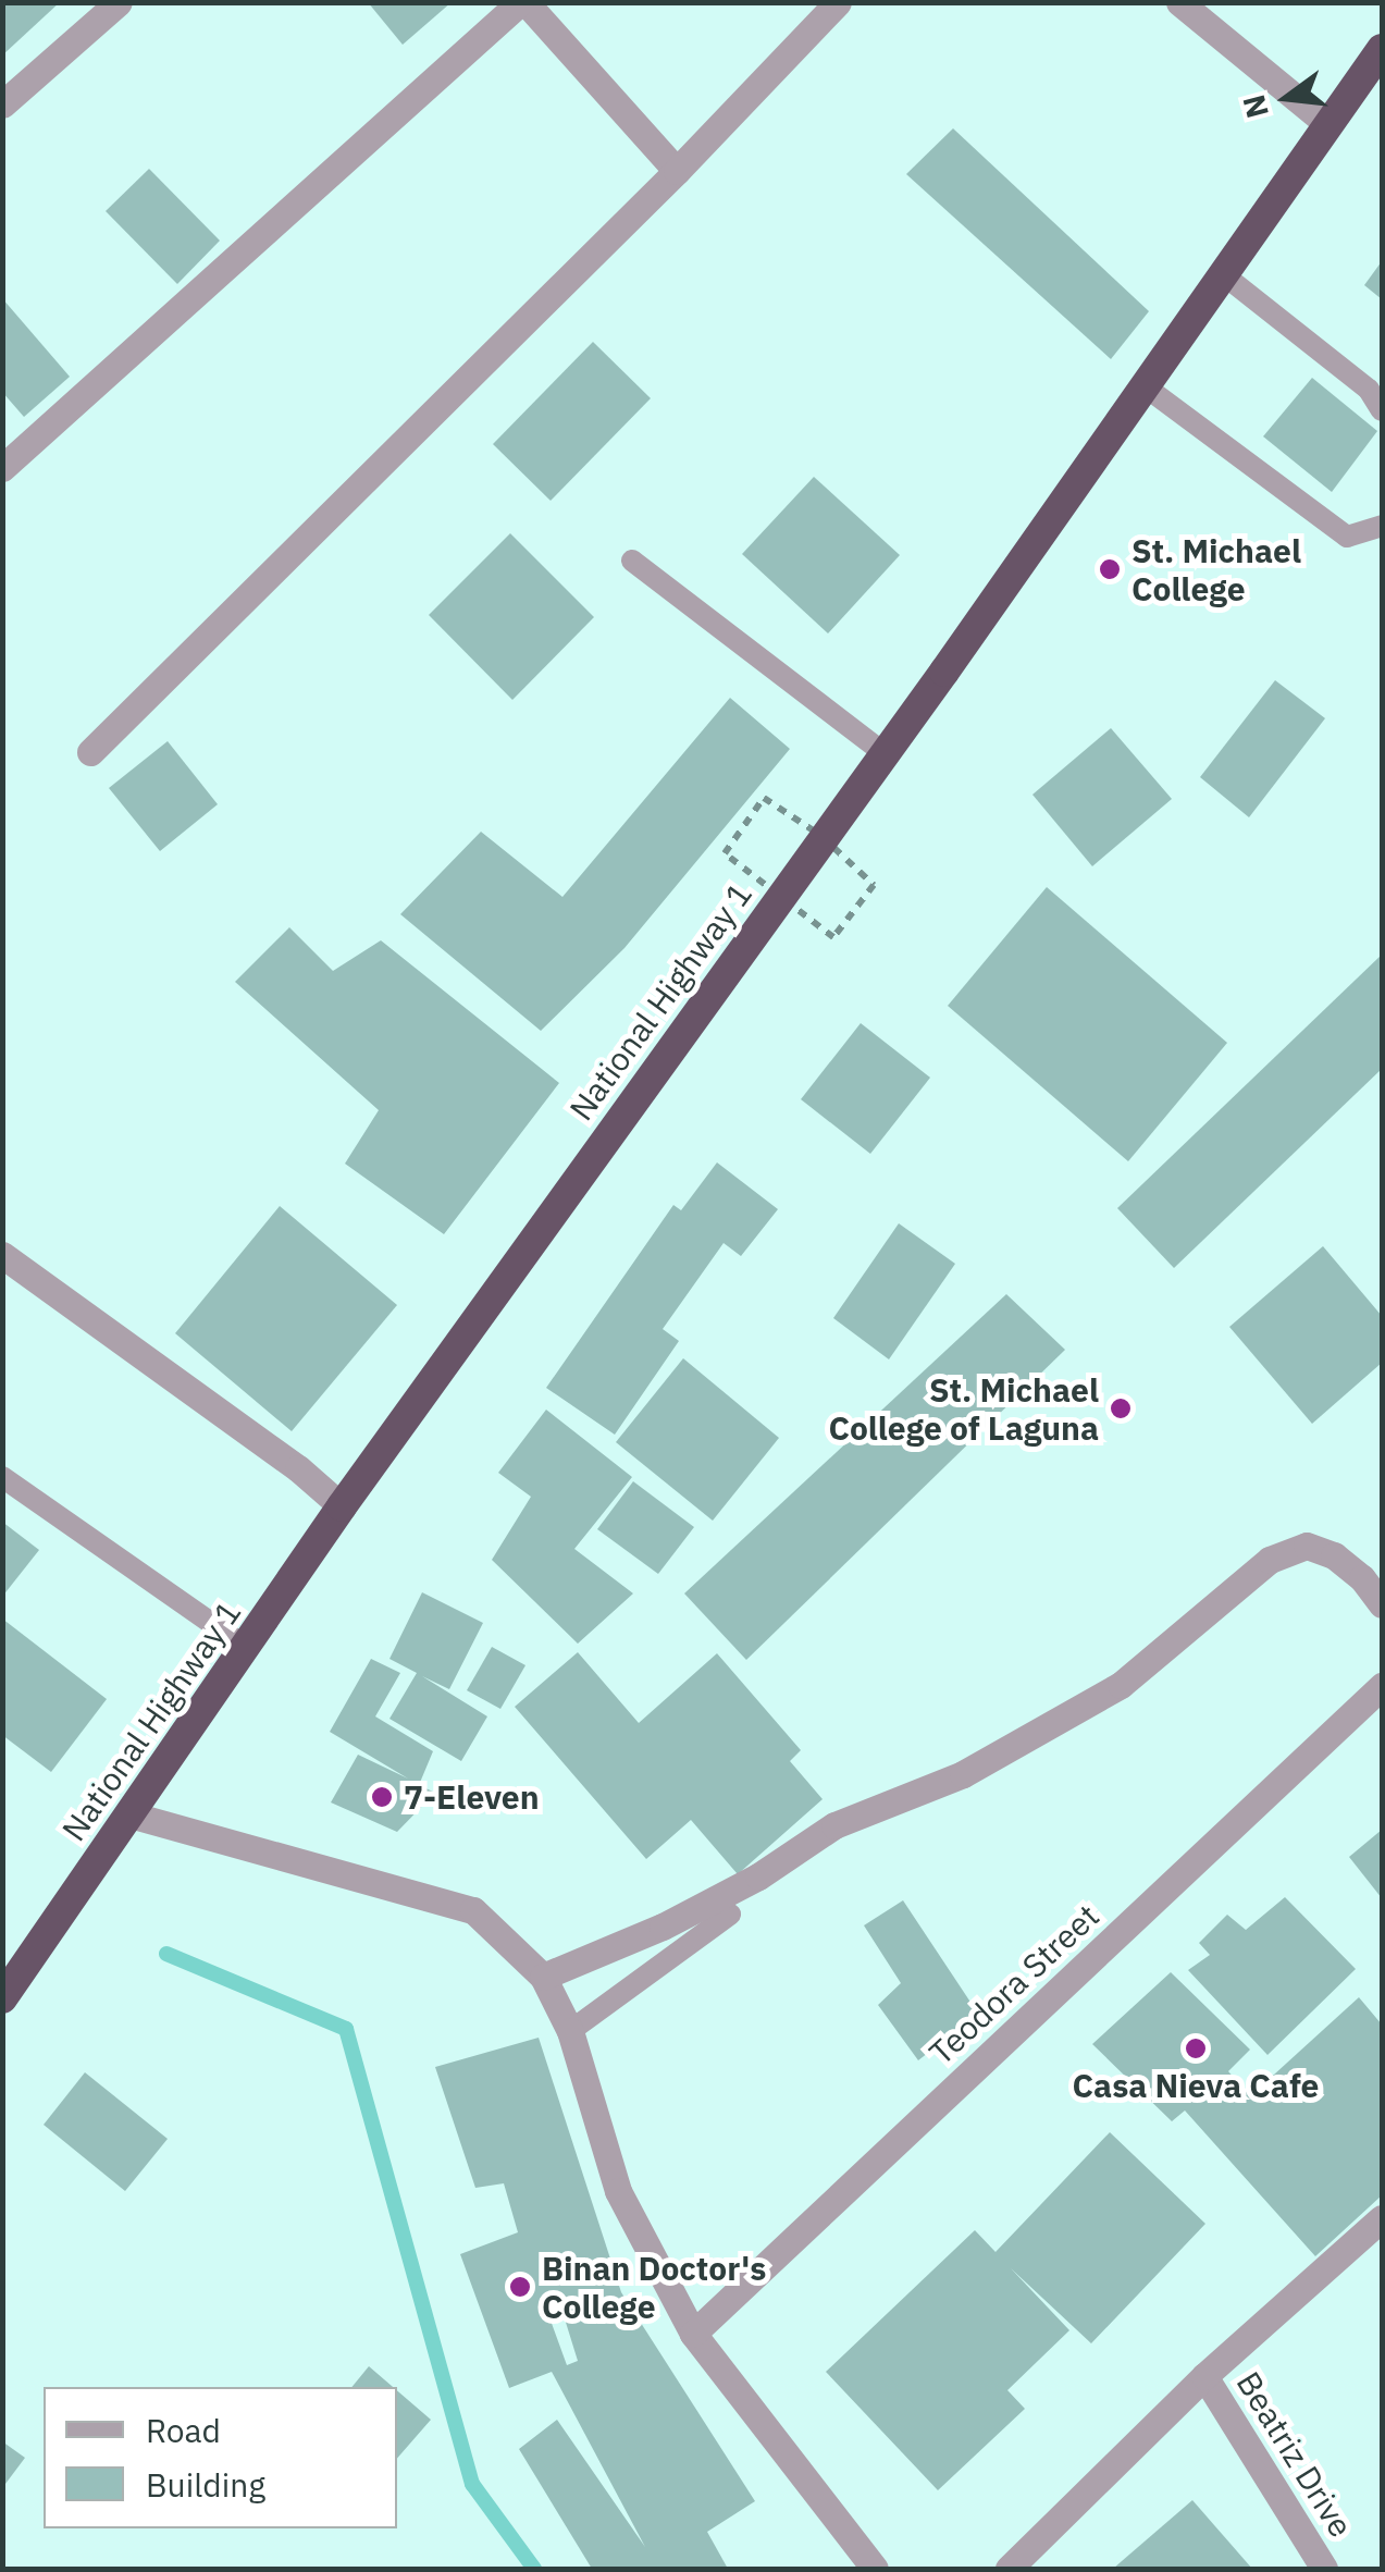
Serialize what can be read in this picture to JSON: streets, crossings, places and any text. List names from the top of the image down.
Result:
{
  "streets": {
    "highway": ["National Highway 1"],
    "street": ["Teodora Street", "Beatriz Drive"]
  },
  "places": [
    "St. Michael College",
    "St. Michael College of Laguna",
    "7-Eleven",
    "Casa Nieva Cafe",
    "Binan Doctor's College"
  ],
  "legend": ["Road", "Building"],
  "north": "left"
}
